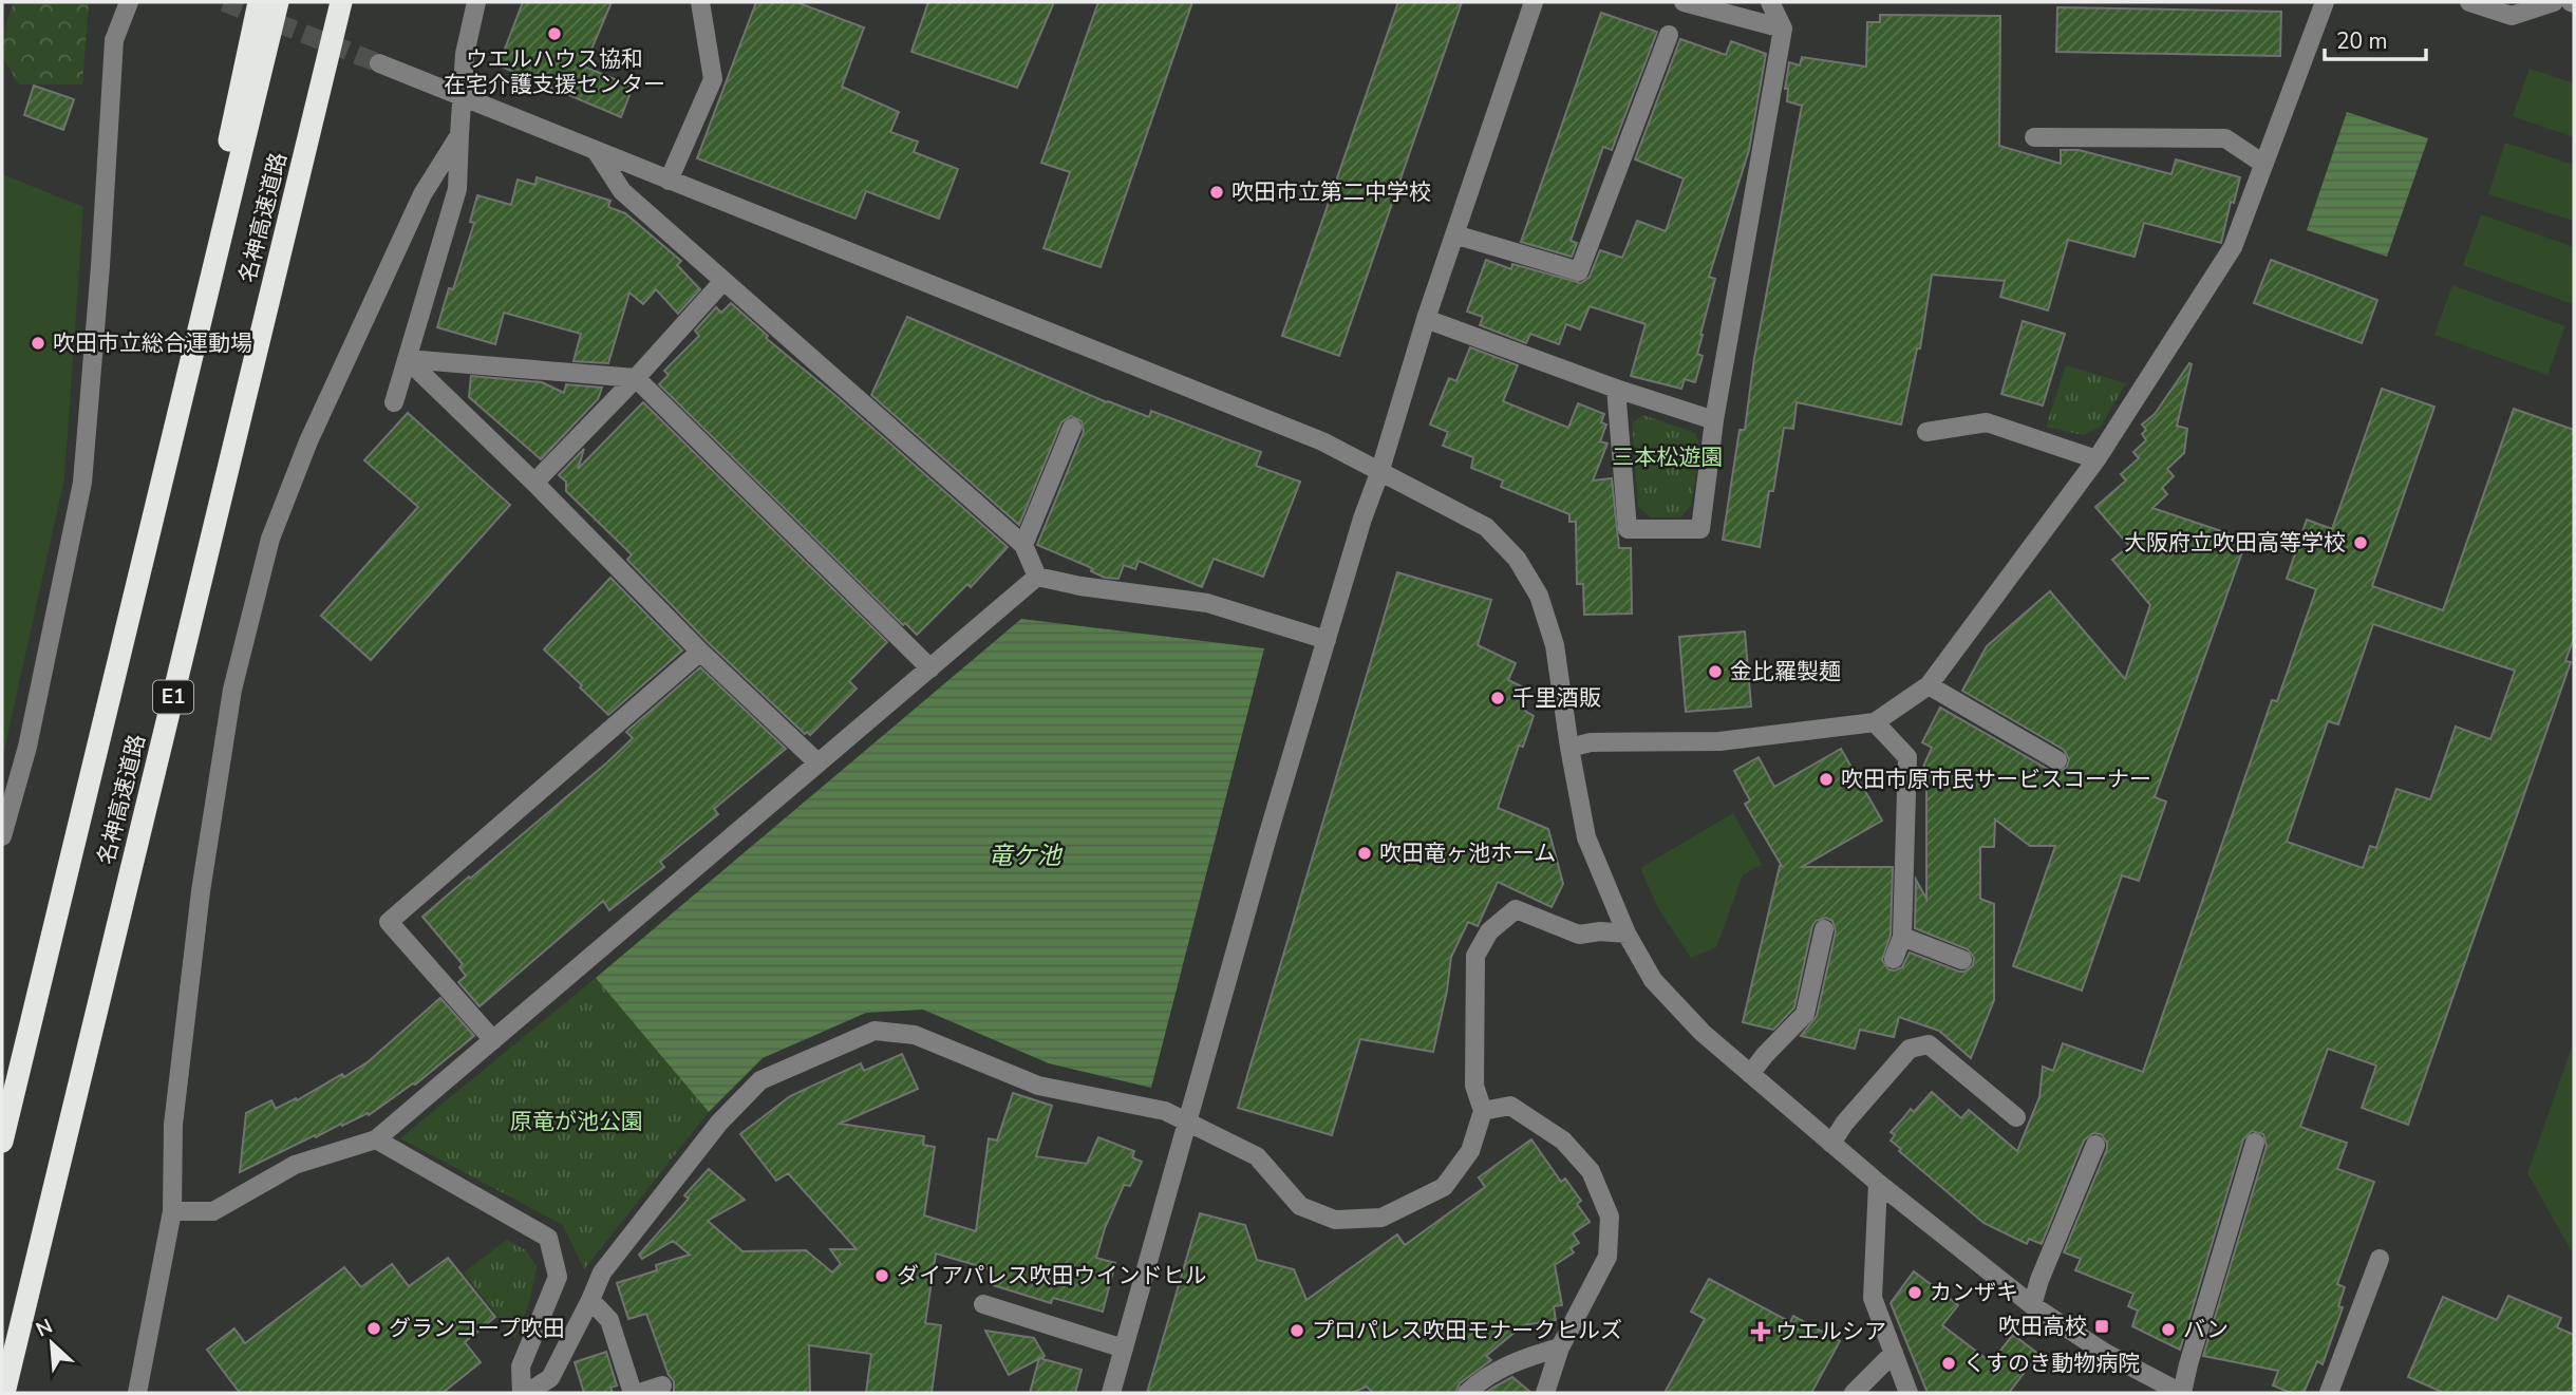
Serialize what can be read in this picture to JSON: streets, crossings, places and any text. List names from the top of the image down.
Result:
{
  "streets": {
    "highway": ["名神高速道路", "E1"]
  },
  "water": ["竜ケ池"],
  "parks": ["三本松遊園", "原竜が池公園"],
  "places": {
    "other": [
      "ウエルハウス協和 在宅介護支援センター",
      "吹田市立第二中学校",
      "吹田市立総合運動場",
      "大阪府立吹田高等学校",
      "金比羅製麺",
      "千里酒販",
      "吹田市原市民サービスコーナー",
      "吹田竜ヶ池ホーム",
      "ダイアパレス吹田ウインドヒル",
      "カンザキ",
      "グランコープ吹田",
      "バン",
      "プロパレス吹田モナークヒルズ",
      "くすのき動物病院"
    ],
    "transit": ["吹田高校"],
    "health": ["ウエルシア"]
  },
  "scale_bar": "20 m",
  "north": "top left"
}
